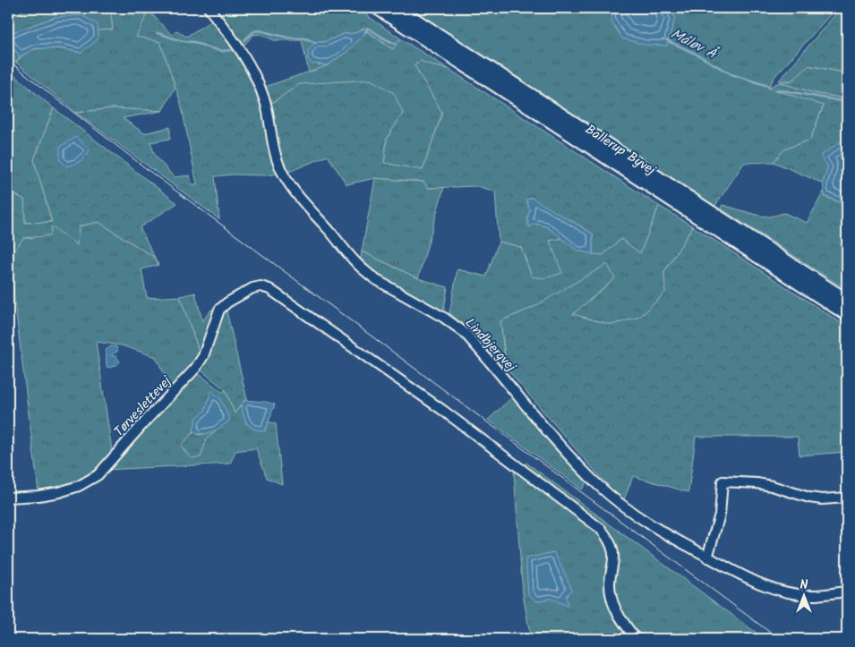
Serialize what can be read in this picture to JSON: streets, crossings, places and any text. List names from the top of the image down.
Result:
{
  "streets": {
    "main road": ["Ballerup Byvej"],
    "street": ["Lindbjergvej", "Tørveslettevej"]
  },
  "water": ["Måløv Å"],
  "north": "top"
}
